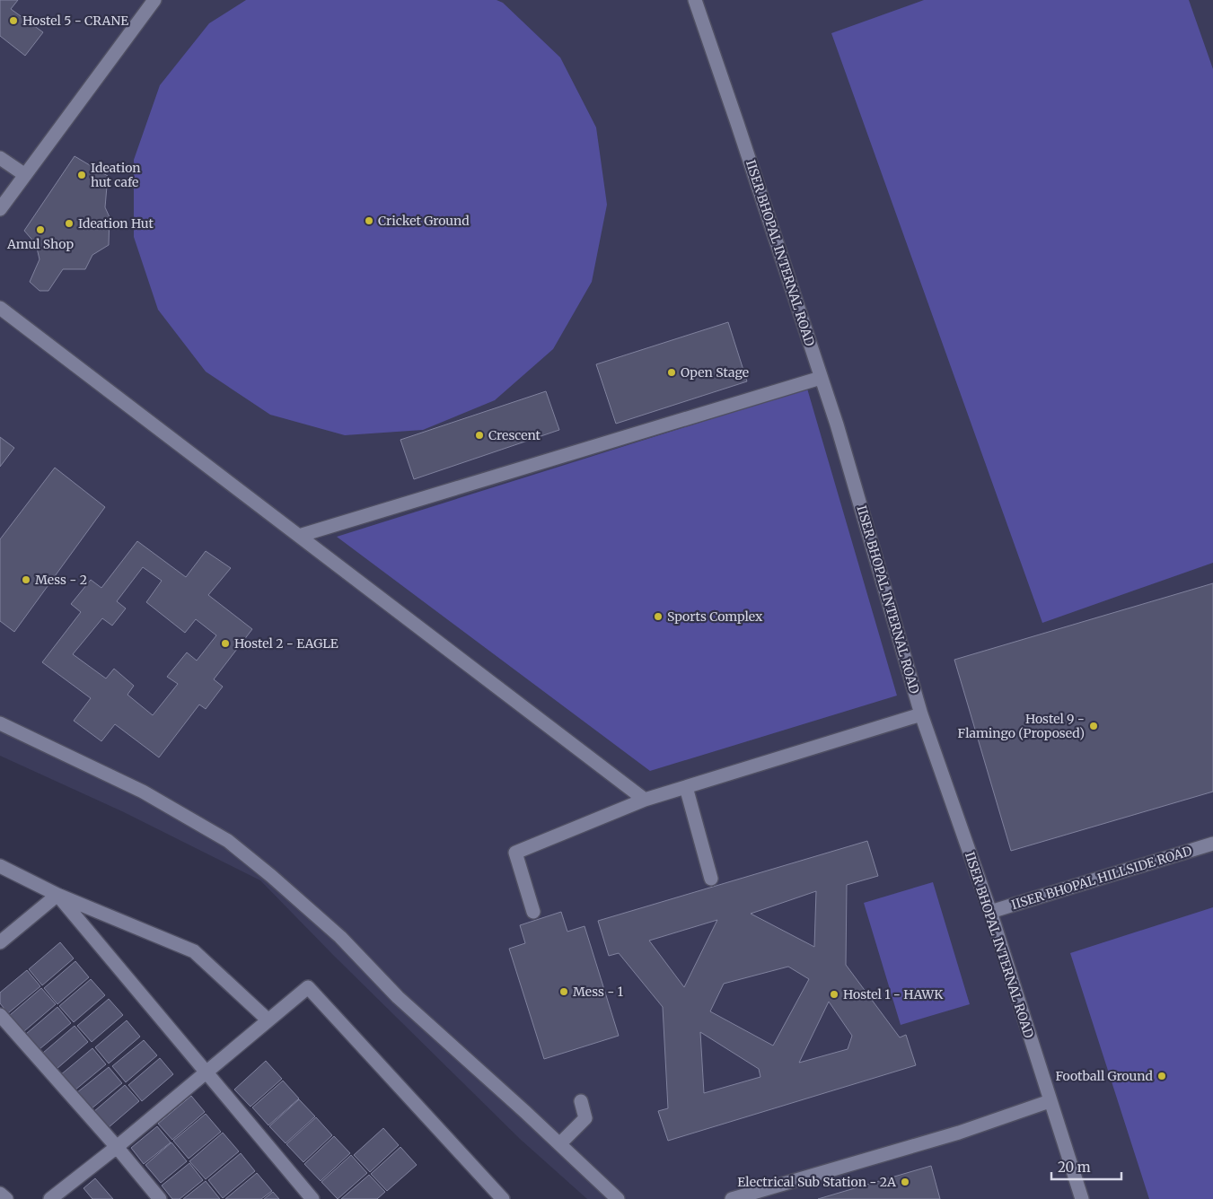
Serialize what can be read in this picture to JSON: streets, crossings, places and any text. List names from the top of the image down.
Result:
{
  "streets": {
    "street": ["IISER BHOPAL INTERNAL ROAD", "IISER BHOPAL HILLSIDE ROAD"]
  },
  "crossings": [
    ["IISER BHOPAL INTERNAL ROAD", "IISER BHOPAL HILLSIDE ROAD"]
  ],
  "places": [
    "Hostel 5 - CRANE",
    "Ideation hut cafe",
    "Cricket Ground",
    "Ideation Hut",
    "Amul Shop",
    "Open Stage",
    "Crescent",
    "Mess - 2",
    "Sports Complex",
    "Hostel 2 - EAGLE",
    "Hostel 9 - Flamingo (Proposed)",
    "Mess - 1",
    "Hostel 1 - HAWK",
    "Football Ground",
    "Electrical Sub Station - 2A"
  ],
  "scale_bar": "20 m"
}
